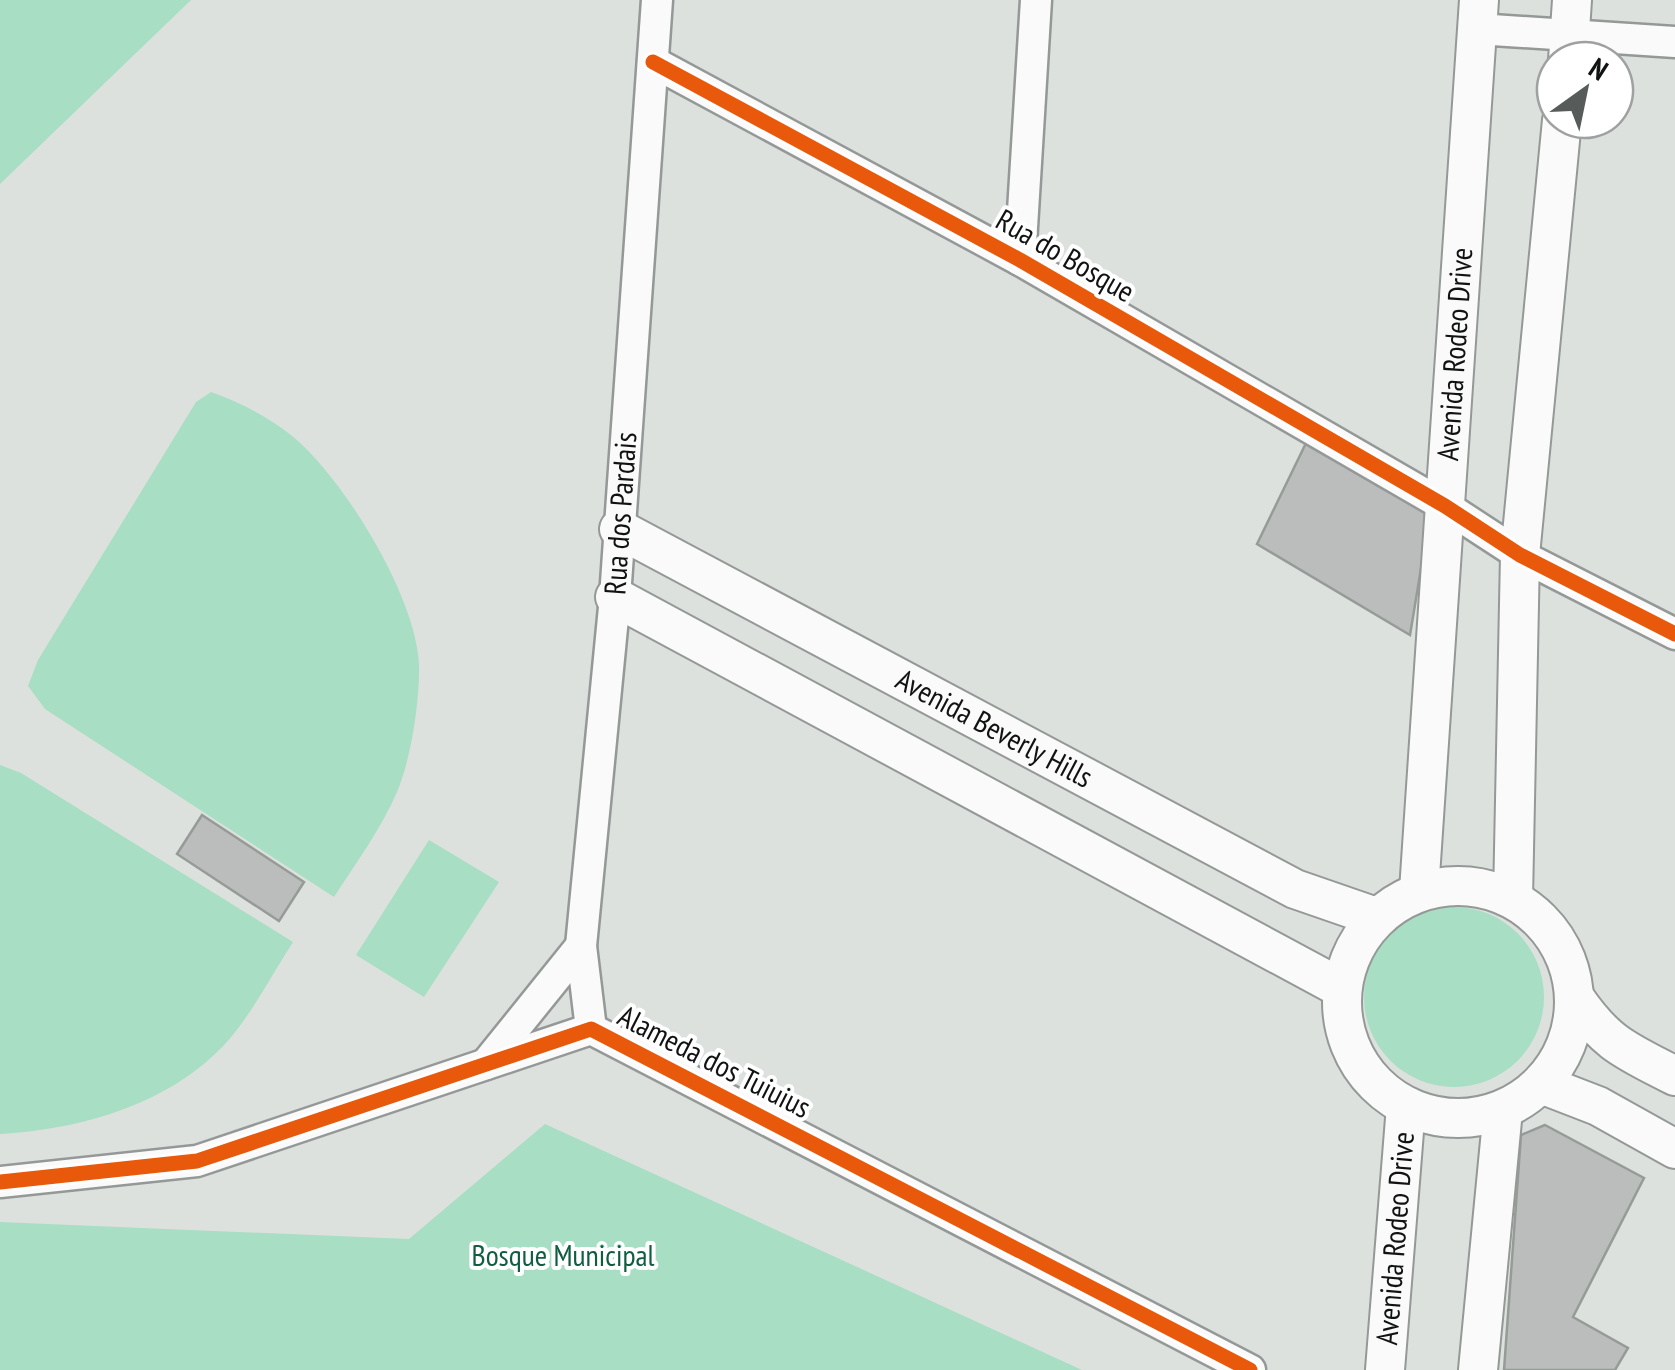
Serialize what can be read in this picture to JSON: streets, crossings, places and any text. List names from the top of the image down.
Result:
{
  "streets": {
    "street": [
      "Rua do Bosque",
      "Avenida Rodeo Drive",
      "Rua dos Pardais",
      "Avenida Beverly Hills",
      "Alameda dos Tuiuius"
    ]
  },
  "crossings": [
    ["Rua do Bosque", "Avenida Rodeo Drive"],
    ["Rua do Bosque", "Rua dos Pardais"],
    ["Avenida Rodeo Drive", "Avenida Beverly Hills"],
    ["Rua dos Pardais", "Avenida Beverly Hills"],
    ["Rua dos Pardais", "Alameda dos Tuiuius"]
  ],
  "parks": ["Bosque Municipal"],
  "north": "top right"
}
